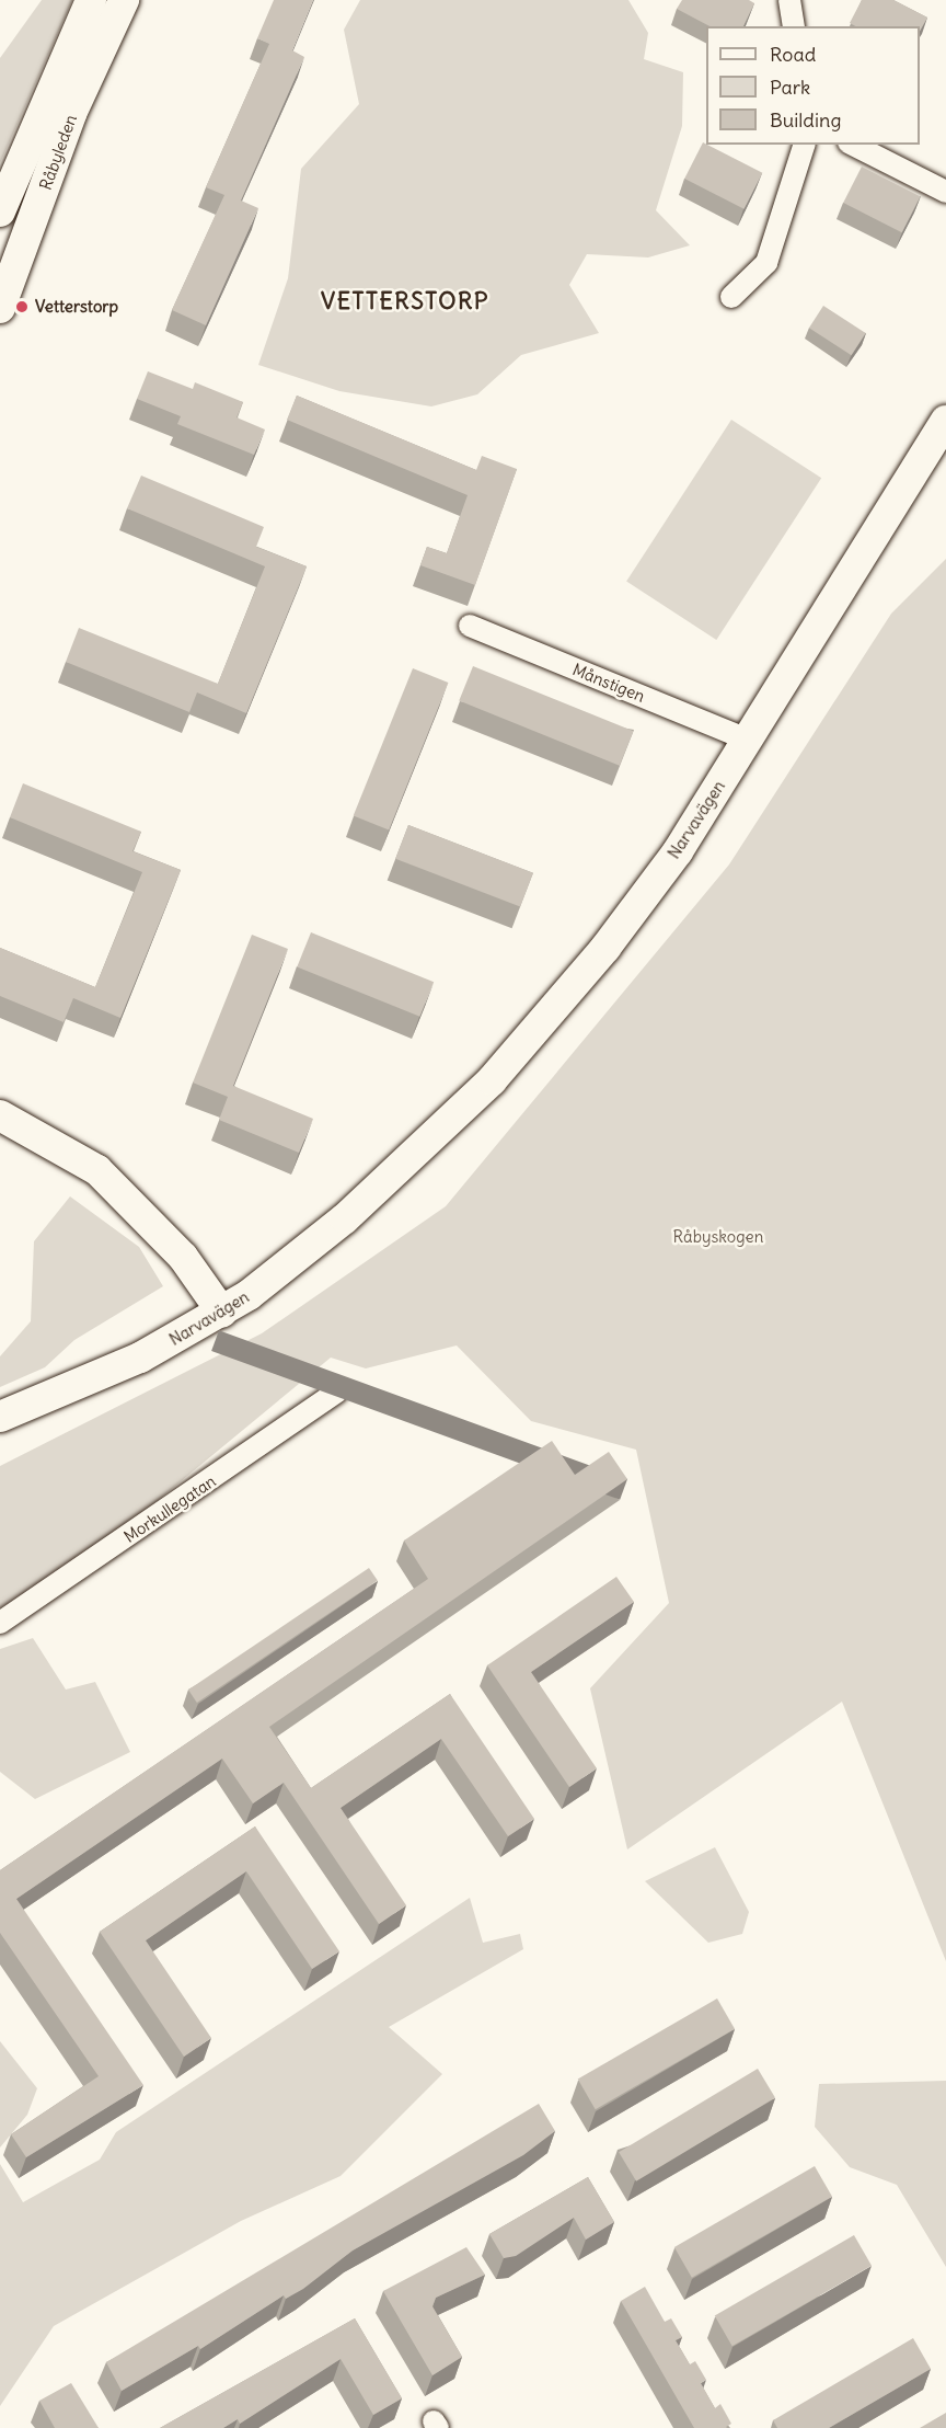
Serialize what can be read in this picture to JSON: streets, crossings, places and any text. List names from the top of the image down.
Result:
{
  "streets": {
    "main road": ["Råbyleden", "Narvavägen"],
    "street": ["Månstigen", "Morkullegatan"]
  },
  "crossings": [
    ["Månstigen", "Narvavägen"]
  ],
  "districts": ["VETTERSTORP"],
  "parks": ["Råbyskogen"],
  "places": ["Vetterstorp"],
  "legend": ["Road", "Park", "Building"]
}
